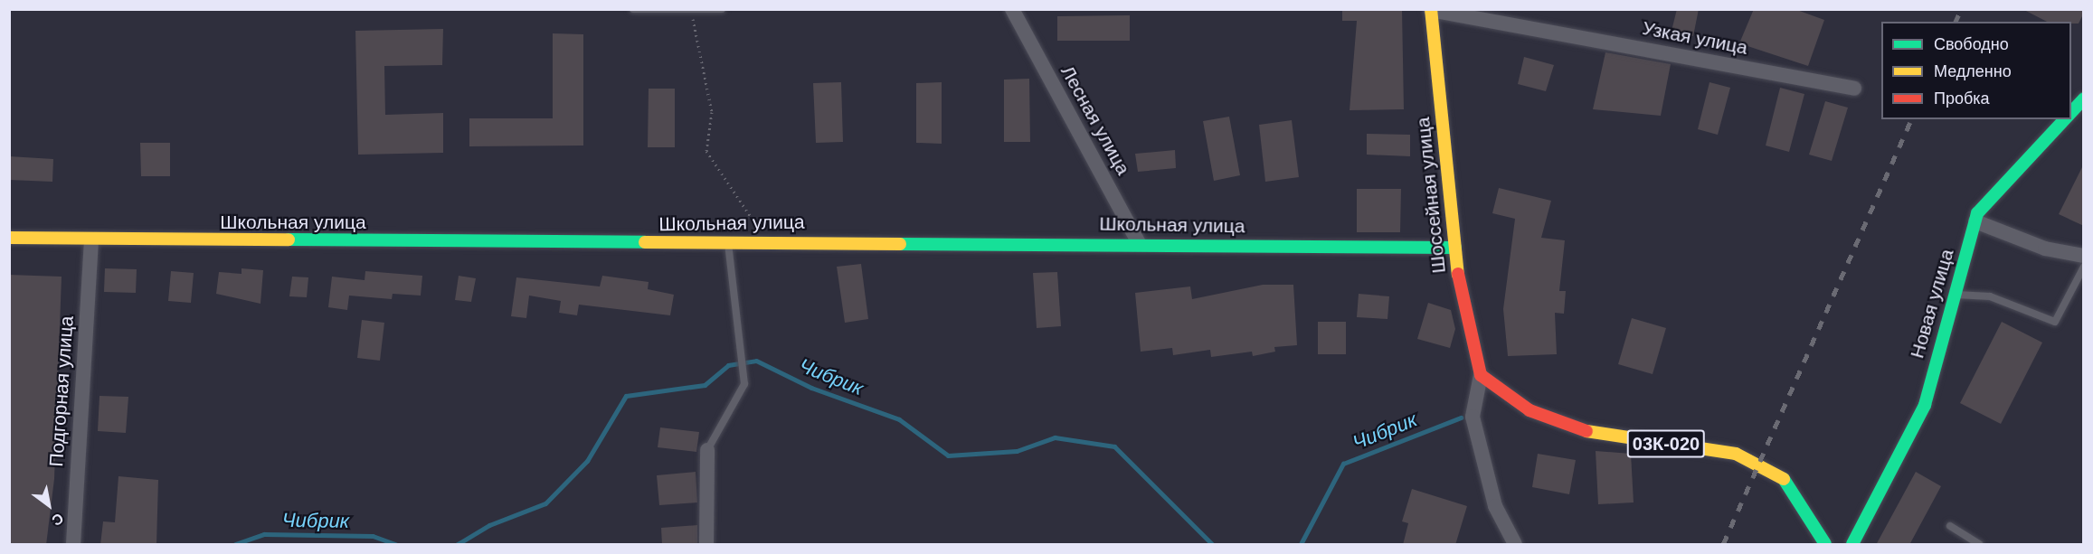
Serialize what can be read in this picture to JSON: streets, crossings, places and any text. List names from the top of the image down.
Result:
{
  "streets": {
    "street": [
      "Узкая улица",
      "Лесная улица",
      "Шоссейная улица",
      "Школьная улица",
      "Новая улица",
      "Подгорная улица",
      "03К-020"
    ]
  },
  "crossings": [
    ["Узкая улица", "Шоссейная улица"],
    ["Лесная улица", "Школьная улица"],
    ["Шоссейная улица", "Школьная улица"],
    ["Шоссейная улица", "03К-020"],
    ["Школьная улица", "Подгорная улица"]
  ],
  "water": ["Чибрик"],
  "legend": ["Свободно", "Медленно", "Пробка"],
  "north": "bottom right"
}
